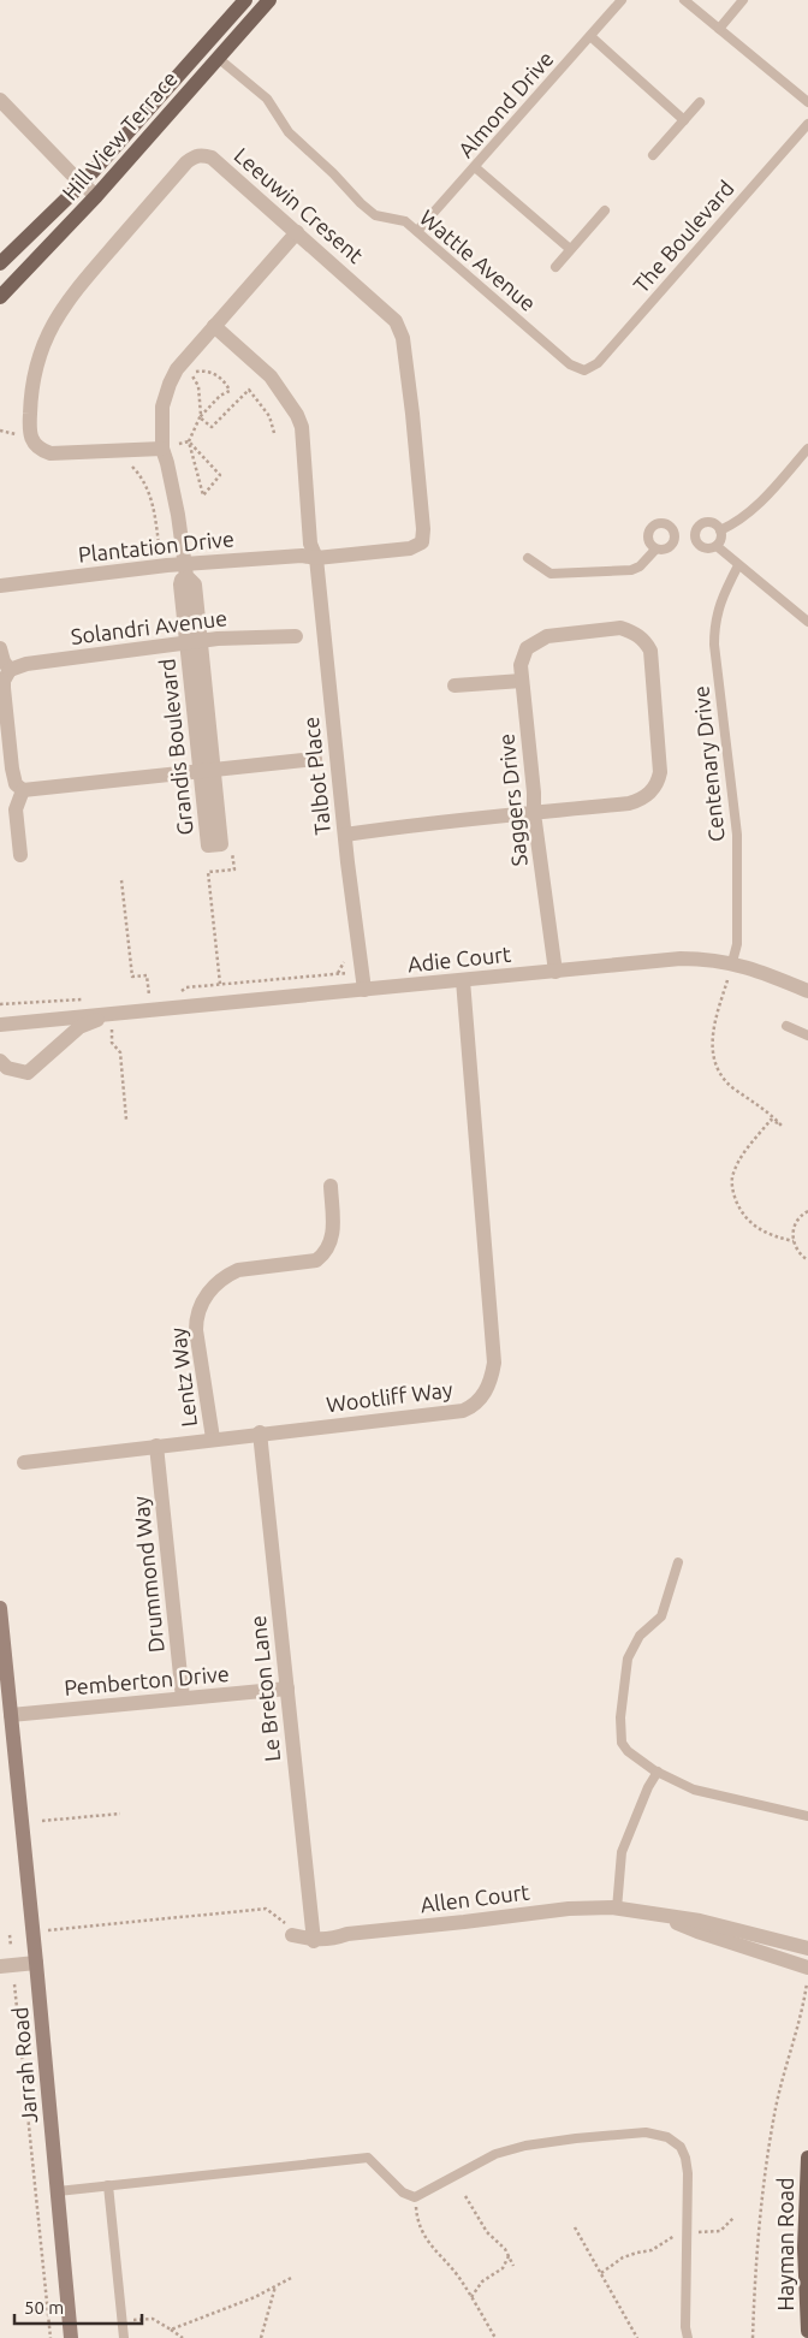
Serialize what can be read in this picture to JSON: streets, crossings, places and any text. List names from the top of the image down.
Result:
{
  "streets": {
    "main road": ["Hill View Terrace", "Hayman Road"],
    "street": [
      "Leeuwin Cresent",
      "Plantation Drive",
      "Solandri Avenue",
      "Grandis Boulevard",
      "Talbot Place",
      "Saggers Drive",
      "Adie Court",
      "Lentz Way",
      "Wootliff Way",
      "Drummond Way",
      "Pemberton Drive",
      "Le Breton Lane",
      "Allen Court",
      "Jarrah Road"
    ],
    "lane": [
      "Almond Drive",
      "The Boulevard",
      "Wattle Avenue",
      "Centenary Drive"
    ]
  },
  "crossings": [
    ["Almond Drive", "Wattle Avenue"],
    ["Hill View Terrace", "Wattle Avenue"],
    ["Leeuwin Cresent", "Plantation Drive"],
    ["Leeuwin Cresent", "Grandis Boulevard"],
    ["Leeuwin Cresent", "Talbot Place"],
    ["The Boulevard", "Wattle Avenue"],
    ["Plantation Drive", "Grandis Boulevard"],
    ["Plantation Drive", "Talbot Place"],
    ["Solandri Avenue", "Grandis Boulevard"],
    ["Grandis Boulevard", "Talbot Place"],
    ["Centenary Drive", "Adie Court"],
    ["Talbot Place", "Adie Court"],
    ["Saggers Drive", "Adie Court"],
    ["Adie Court", "Wootliff Way"],
    ["Lentz Way", "Wootliff Way"],
    ["Wootliff Way", "Drummond Way"],
    ["Wootliff Way", "Le Breton Lane"],
    ["Drummond Way", "Pemberton Drive"],
    ["Pemberton Drive", "Le Breton Lane"],
    ["Pemberton Drive", "Jarrah Road"],
    ["Le Breton Lane", "Allen Court"]
  ],
  "scale_bar": "50 m"
}
